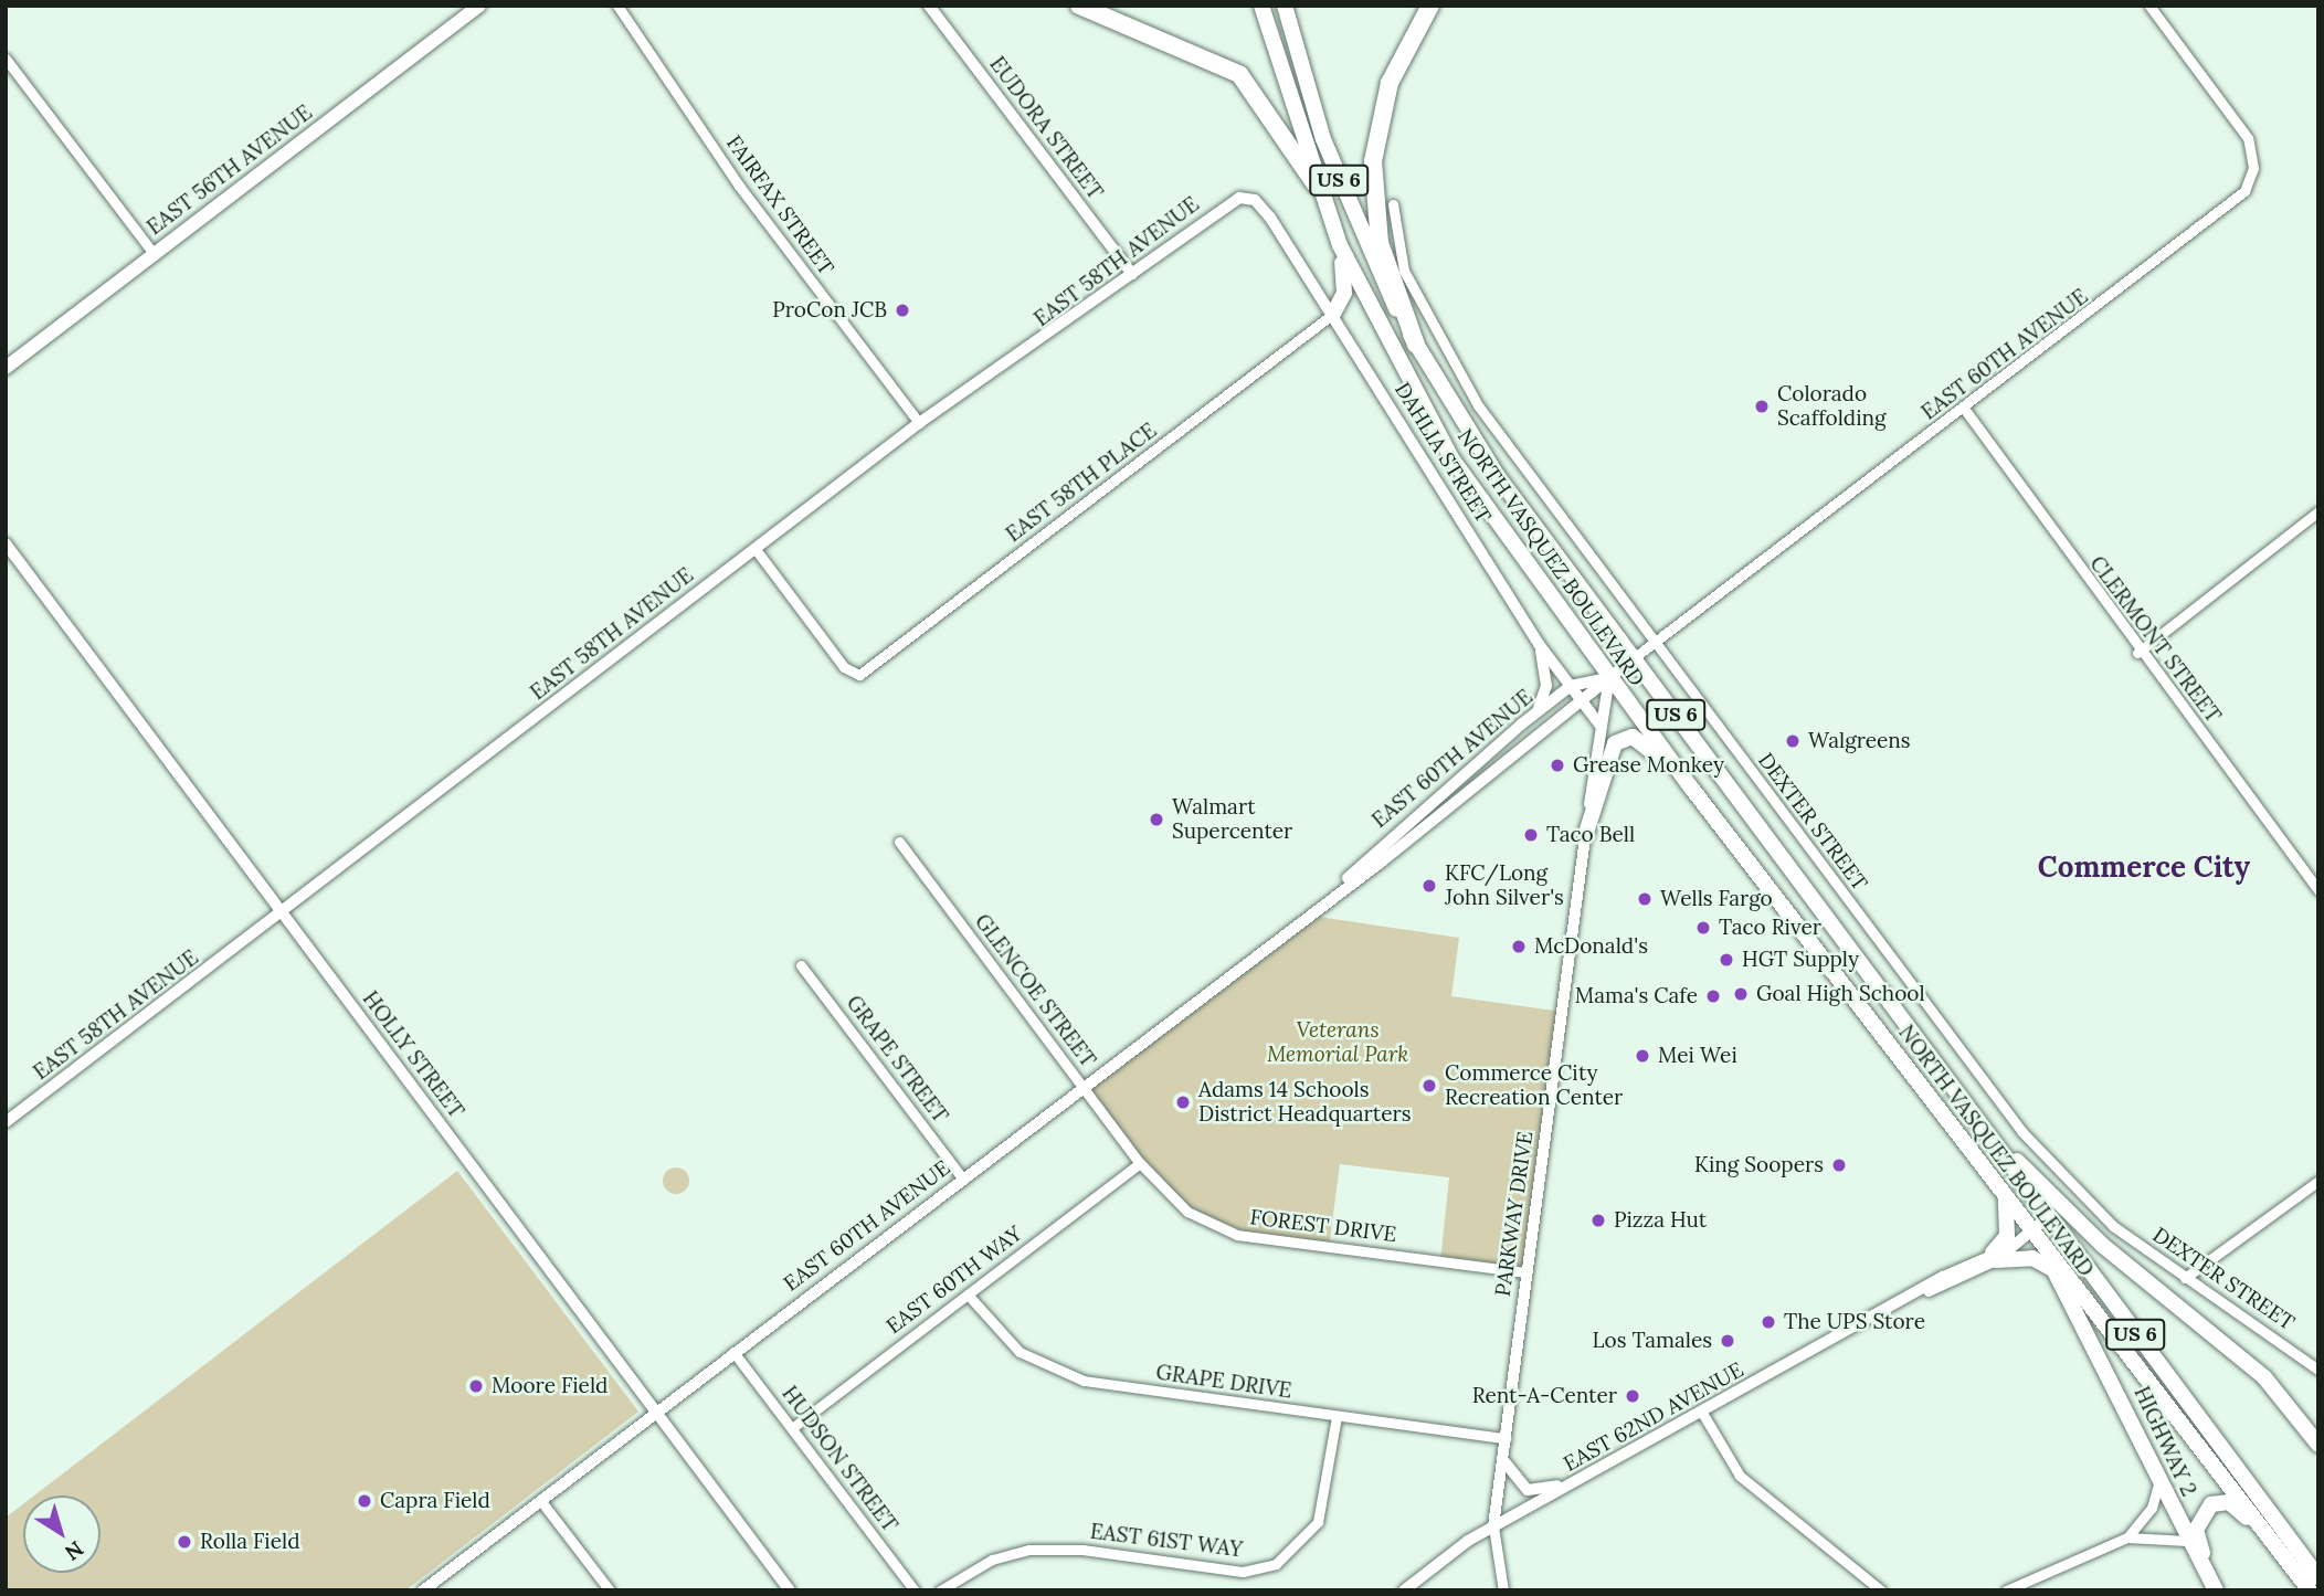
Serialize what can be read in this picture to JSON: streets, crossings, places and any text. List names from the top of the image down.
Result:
{
  "streets": {
    "main road": [
      "EAST 56TH AVENUE",
      "US 6",
      "NORTH VASQUEZ BOULEVARD",
      "HIGHWAY 2"
    ],
    "street": [
      "EUDORA STREET",
      "FAIRFAX STREET",
      "EAST 58TH AVENUE",
      "EAST 60TH AVENUE",
      "DAHLIA STREET",
      "EAST 58TH PLACE",
      "CLERMONT STREET",
      "DEXTER STREET",
      "GLENCOE STREET",
      "HOLLY STREET",
      "GRAPE STREET",
      "PARKWAY DRIVE",
      "FOREST DRIVE",
      "EAST 60TH WAY",
      "GRAPE DRIVE",
      "EAST 62ND AVENUE",
      "HUDSON STREET",
      "EAST 61ST WAY"
    ]
  },
  "crossings": [
    ["EUDORA STREET", "EAST 58TH AVENUE"],
    ["FAIRFAX STREET", "EAST 58TH AVENUE"],
    ["EAST 58TH AVENUE", "DAHLIA STREET"],
    ["EAST 58TH AVENUE", "EAST 58TH PLACE"],
    ["EAST 58TH AVENUE", "HOLLY STREET"],
    ["EAST 60TH AVENUE", "DAHLIA STREET"],
    ["EAST 60TH AVENUE", "NORTH VASQUEZ BOULEVARD"],
    ["EAST 60TH AVENUE", "CLERMONT STREET"],
    ["EAST 60TH AVENUE", "DEXTER STREET"],
    ["EAST 60TH AVENUE", "GLENCOE STREET"],
    ["EAST 60TH AVENUE", "HOLLY STREET"],
    ["EAST 60TH AVENUE", "GRAPE STREET"],
    ["EAST 60TH AVENUE", "PARKWAY DRIVE"],
    ["EAST 60TH AVENUE", "HUDSON STREET"],
    ["DAHLIA STREET", "EAST 58TH PLACE"],
    ["DAHLIA STREET", "PARKWAY DRIVE"],
    ["NORTH VASQUEZ BOULEVARD", "PARKWAY DRIVE"],
    ["NORTH VASQUEZ BOULEVARD", "EAST 62ND AVENUE"],
    ["NORTH VASQUEZ BOULEVARD", "HIGHWAY 2"],
    ["GLENCOE STREET", "FOREST DRIVE"],
    ["GLENCOE STREET", "EAST 60TH WAY"],
    ["PARKWAY DRIVE", "FOREST DRIVE"],
    ["PARKWAY DRIVE", "GRAPE DRIVE"],
    ["PARKWAY DRIVE", "EAST 62ND AVENUE"],
    ["FOREST DRIVE", "EAST 60TH WAY"],
    ["EAST 60TH WAY", "GRAPE DRIVE"],
    ["EAST 60TH WAY", "HUDSON STREET"],
    ["GRAPE DRIVE", "EAST 61ST WAY"],
    ["EAST 62ND AVENUE", "HIGHWAY 2"]
  ],
  "districts": ["Commerce City"],
  "parks": ["Veterans Memorial Park"],
  "places": [
    "ProCon JCB",
    "Colorado Scaffolding",
    "Walgreens",
    "Grease Monkey",
    "Walmart Supercenter",
    "Taco Bell",
    "KFC/Long John Silver's",
    "Wells Fargo",
    "Taco River",
    "McDonald's",
    "HGT Supply",
    "Goal High School",
    "Mama's Cafe",
    "Mei Wei",
    "Commerce City Recreation Center",
    "Adams 14 Schools District Headquarters",
    "King Soopers",
    "Pizza Hut",
    "The UPS Store",
    "Los Tamales",
    "Moore Field",
    "Rent-A-Center",
    "Capra Field",
    "Rolla Field"
  ],
  "north": "bottom right"
}
